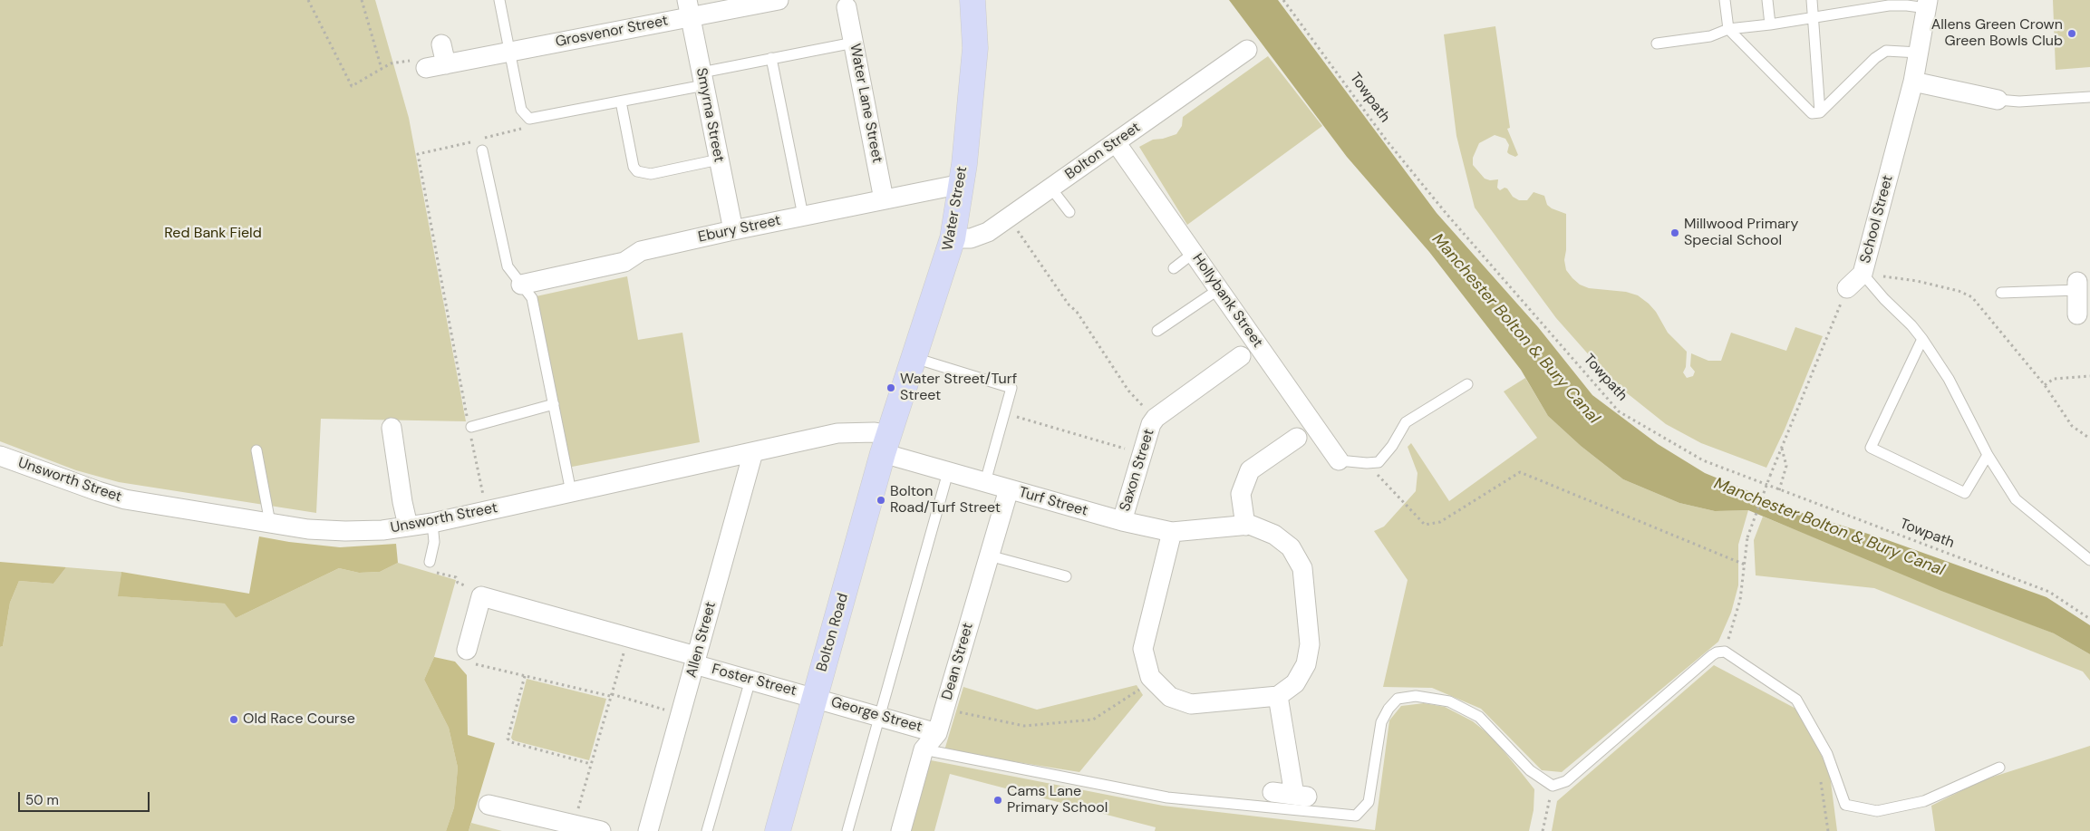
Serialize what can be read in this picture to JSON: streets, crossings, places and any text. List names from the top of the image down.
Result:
{
  "streets": {
    "main road": ["Water Street", "Bolton Road"],
    "street": [
      "Grosvenor Street",
      "Water Lane Street",
      "Smyrna Street",
      "Bolton Street",
      "School Street",
      "Ebury Street",
      "Hollybank Street",
      "Saxon Street",
      "Unsworth Street",
      "Turf Street",
      "Allen Street",
      "Dean Street",
      "Foster Street",
      "George Street"
    ],
    "path": ["Towpath"]
  },
  "crossings": [
    ["Grosvenor Street", "Smyrna Street"],
    ["Water Lane Street", "Ebury Street"],
    ["Smyrna Street", "Ebury Street"],
    ["Bolton Street", "Water Street"],
    ["Bolton Street", "Hollybank Street"],
    ["Water Street", "Ebury Street"],
    ["Water Street", "Unsworth Street"],
    ["Water Street", "Turf Street"],
    ["Water Street", "Bolton Road"],
    ["Saxon Street", "Turf Street"],
    ["Unsworth Street", "Turf Street"],
    ["Unsworth Street", "Bolton Road"],
    ["Unsworth Street", "Allen Street"],
    ["Turf Street", "Bolton Road"],
    ["Turf Street", "Dean Street"],
    ["Bolton Road", "Foster Street"],
    ["Bolton Road", "George Street"],
    ["Allen Street", "Foster Street"],
    ["Dean Street", "George Street"],
    ["Foster Street", "George Street"]
  ],
  "water": ["Manchester Bolton & Bury Canal"],
  "parks": ["Red Bank Field"],
  "places": [
    "Allens Green Crown Green Bowls Club",
    "Millwood Primary Special School",
    "Water Street/Turf Street",
    "Bolton Road/Turf Street",
    "Old Race Course",
    "Cams Lane Primary School"
  ],
  "scale_bar": "50 m"
}
